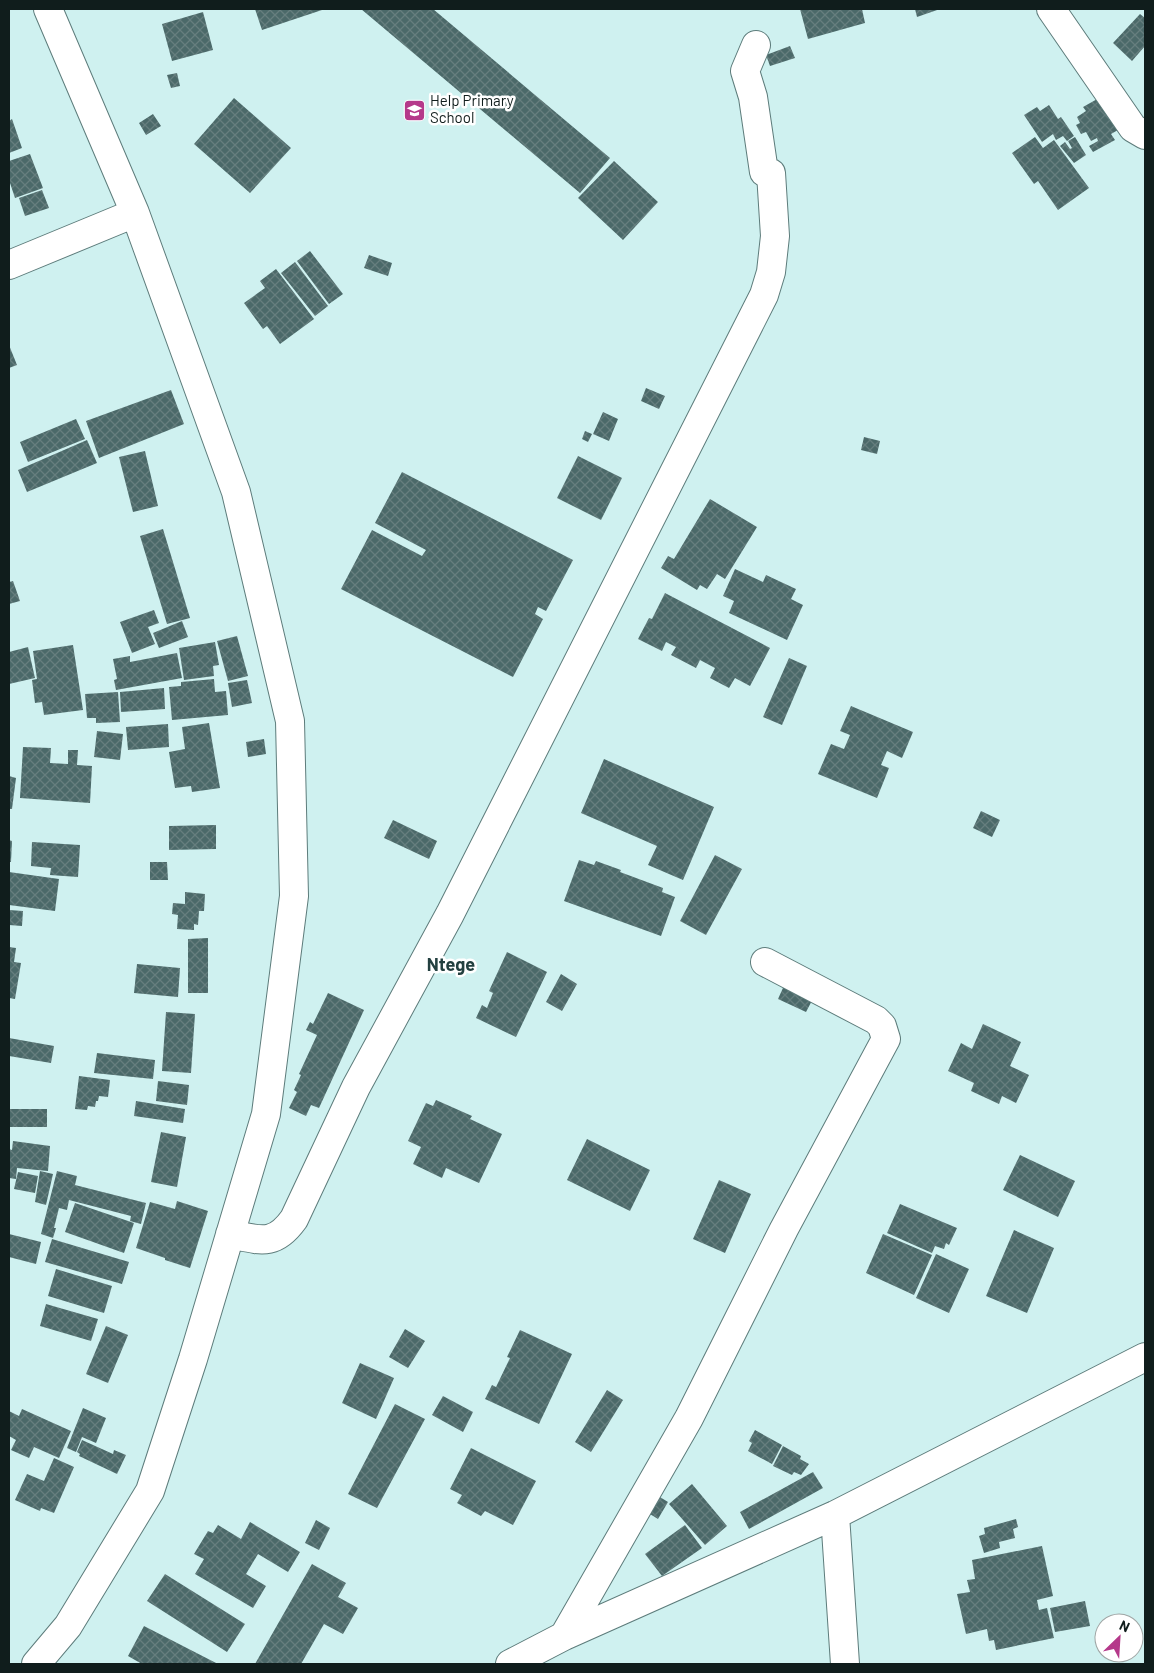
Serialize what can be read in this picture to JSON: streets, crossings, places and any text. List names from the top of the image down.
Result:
{
  "districts": ["Ntege"],
  "places": {
    "school or university": ["Help Primary School"]
  },
  "north": "top right"
}
